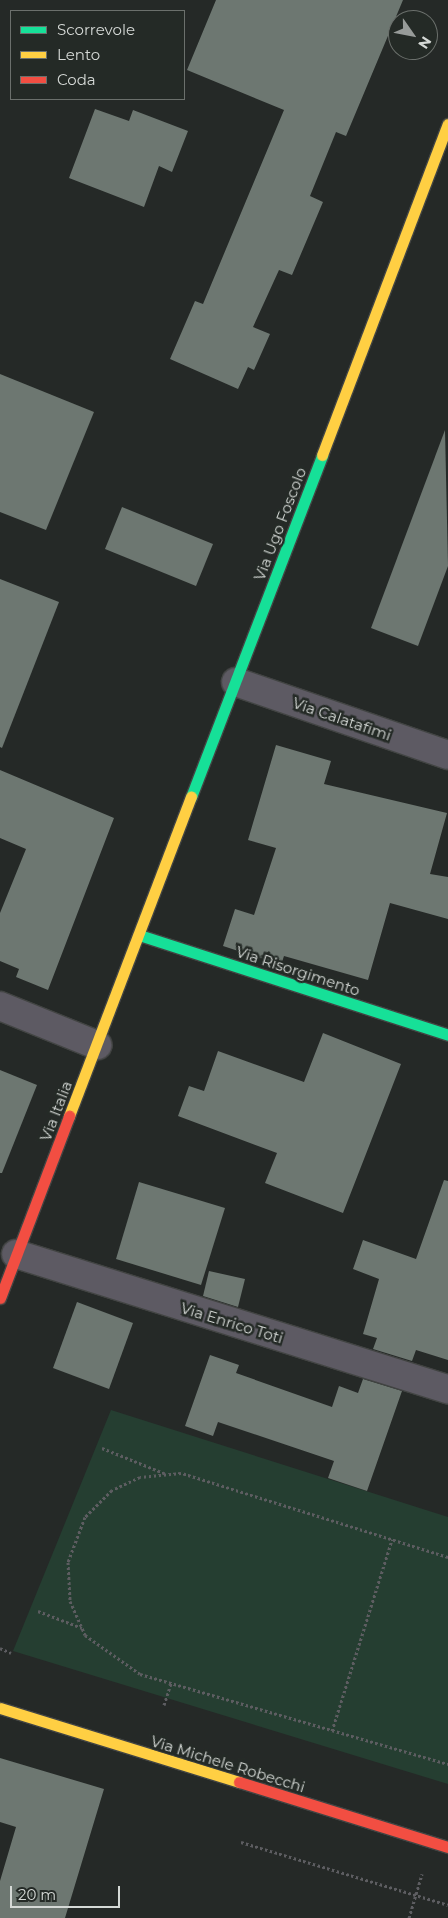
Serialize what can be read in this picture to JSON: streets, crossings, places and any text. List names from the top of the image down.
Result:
{
  "streets": {
    "street": [
      "Via Ugo Foscolo",
      "Via Calatafimi",
      "Via Risorgimento",
      "Via Italia",
      "Via Enrico Toti",
      "Via Michele Robecchi"
    ]
  },
  "crossings": [
    ["Via Ugo Foscolo", "Via Calatafimi"],
    ["Via Ugo Foscolo", "Via Risorgimento"],
    ["Via Ugo Foscolo", "Via Italia"],
    ["Via Risorgimento", "Via Italia"],
    ["Via Italia", "Via Enrico Toti"]
  ],
  "legend": ["Scorrevole", "Lento", "Coda"],
  "scale_bar": "20 m",
  "north": "bottom right"
}
